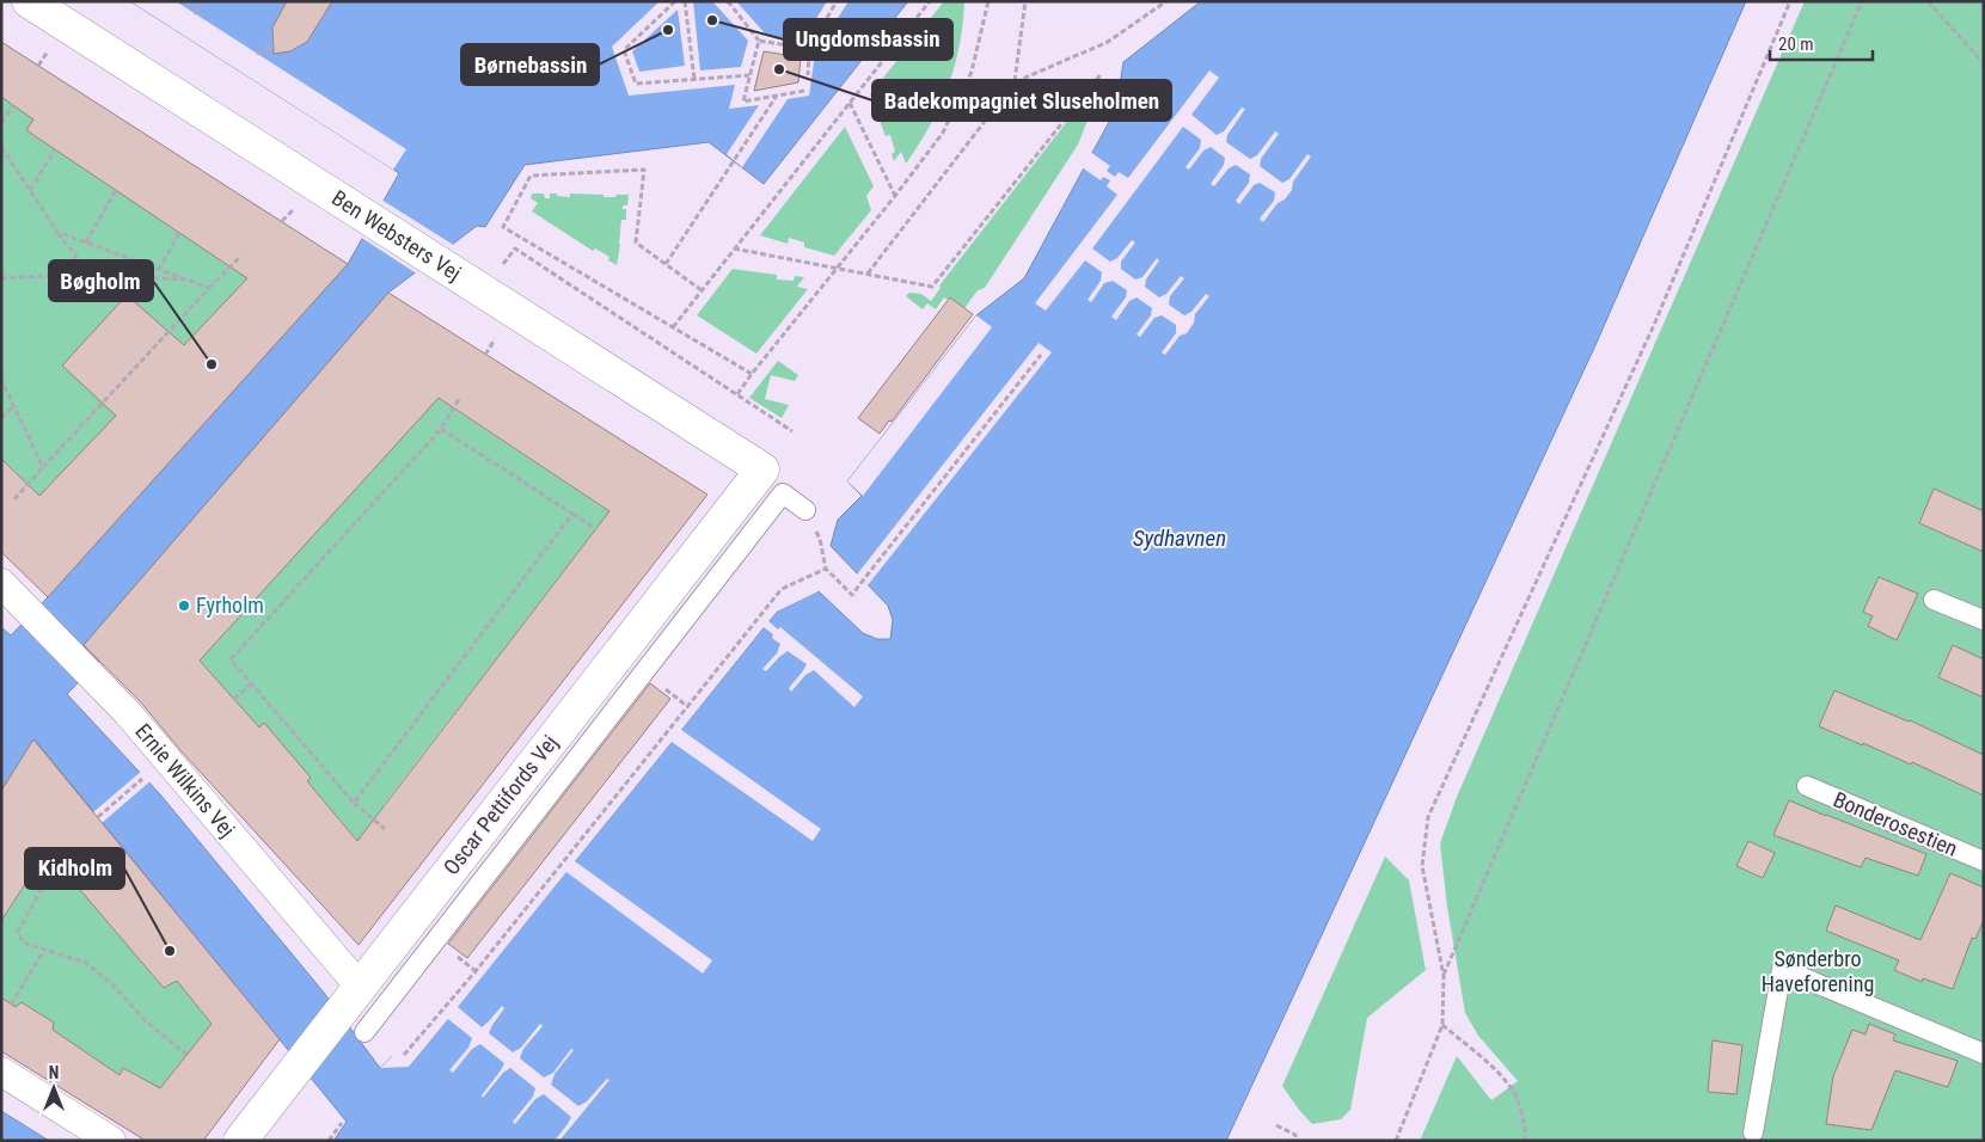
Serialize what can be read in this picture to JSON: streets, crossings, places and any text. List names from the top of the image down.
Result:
{
  "streets": {
    "street": ["Ben Websters Vej", "Ernie Wilkins Vej", "Oscar Pettifords Vej"],
    "lane": ["Bonderosestien"]
  },
  "crossings": [
    ["Ben Websters Vej", "Oscar Pettifords Vej"],
    ["Ernie Wilkins Vej", "Oscar Pettifords Vej"]
  ],
  "water": ["Sydhavnen"],
  "parks": ["Sønderbro Haveforening"],
  "places": [
    "Ungdomsbassin",
    "Børnebassin",
    "Badekompagniet Sluseholmen",
    "Bøgholm",
    "Fyrholm",
    "Kidholm"
  ],
  "scale_bar": "20 m",
  "north": "top"
}
